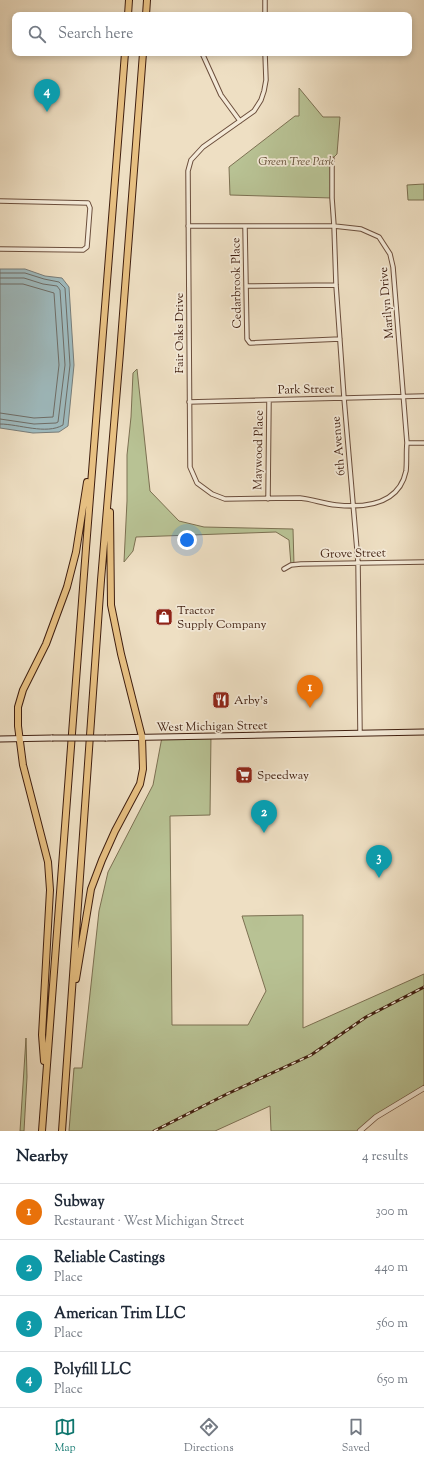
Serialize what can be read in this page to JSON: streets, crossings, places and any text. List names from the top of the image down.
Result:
{
  "streets": {
    "main road": ["West Michigan Street"],
    "street": [
      "Cedarbrook Place",
      "Marilyn Drive",
      "Fair Oaks Drive",
      "Park Street",
      "6th Avenue",
      "Maywood Place",
      "Grove Street"
    ]
  },
  "crossings": [
    ["Cedarbrook Place", "Marilyn Drive"],
    ["Cedarbrook Place", "6th Avenue"],
    ["Marilyn Drive", "Fair Oaks Drive"],
    ["Marilyn Drive", "Park Street"],
    ["Marilyn Drive", "6th Avenue"],
    ["Fair Oaks Drive", "Park Street"],
    ["Fair Oaks Drive", "6th Avenue"],
    ["Fair Oaks Drive", "Maywood Place"],
    ["Park Street", "6th Avenue"],
    ["Park Street", "Maywood Place"],
    ["6th Avenue", "Grove Street"],
    ["6th Avenue", "West Michigan Street"]
  ],
  "parks": ["Green Tree Park"],
  "places": {
    "shop": ["Tractor Supply Company"],
    "restaurant": ["Arby's"],
    "supermarket": ["Speedway"]
  },
  "page": {
    "search": "Search here",
    "pins": [
      "4",
      "1",
      "2",
      "3"
    ],
    "heading": ["Nearby", "4 results"],
    "list": [
      {
        "mark": "1",
        "name": "Subway",
        "note": "Restaurant · West Michigan Street",
        "value": "300 m"
      },
      {
        "mark": "2",
        "name": "Reliable Castings",
        "note": "Place",
        "value": "440 m"
      },
      {
        "mark": "3",
        "name": "American Trim LLC",
        "note": "Place",
        "value": "560 m"
      },
      {
        "mark": "4",
        "name": "Polyfill LLC",
        "note": "Place",
        "value": "650 m"
      }
    ],
    "nav": ["Map", "Directions", "Saved"]
  }
}
